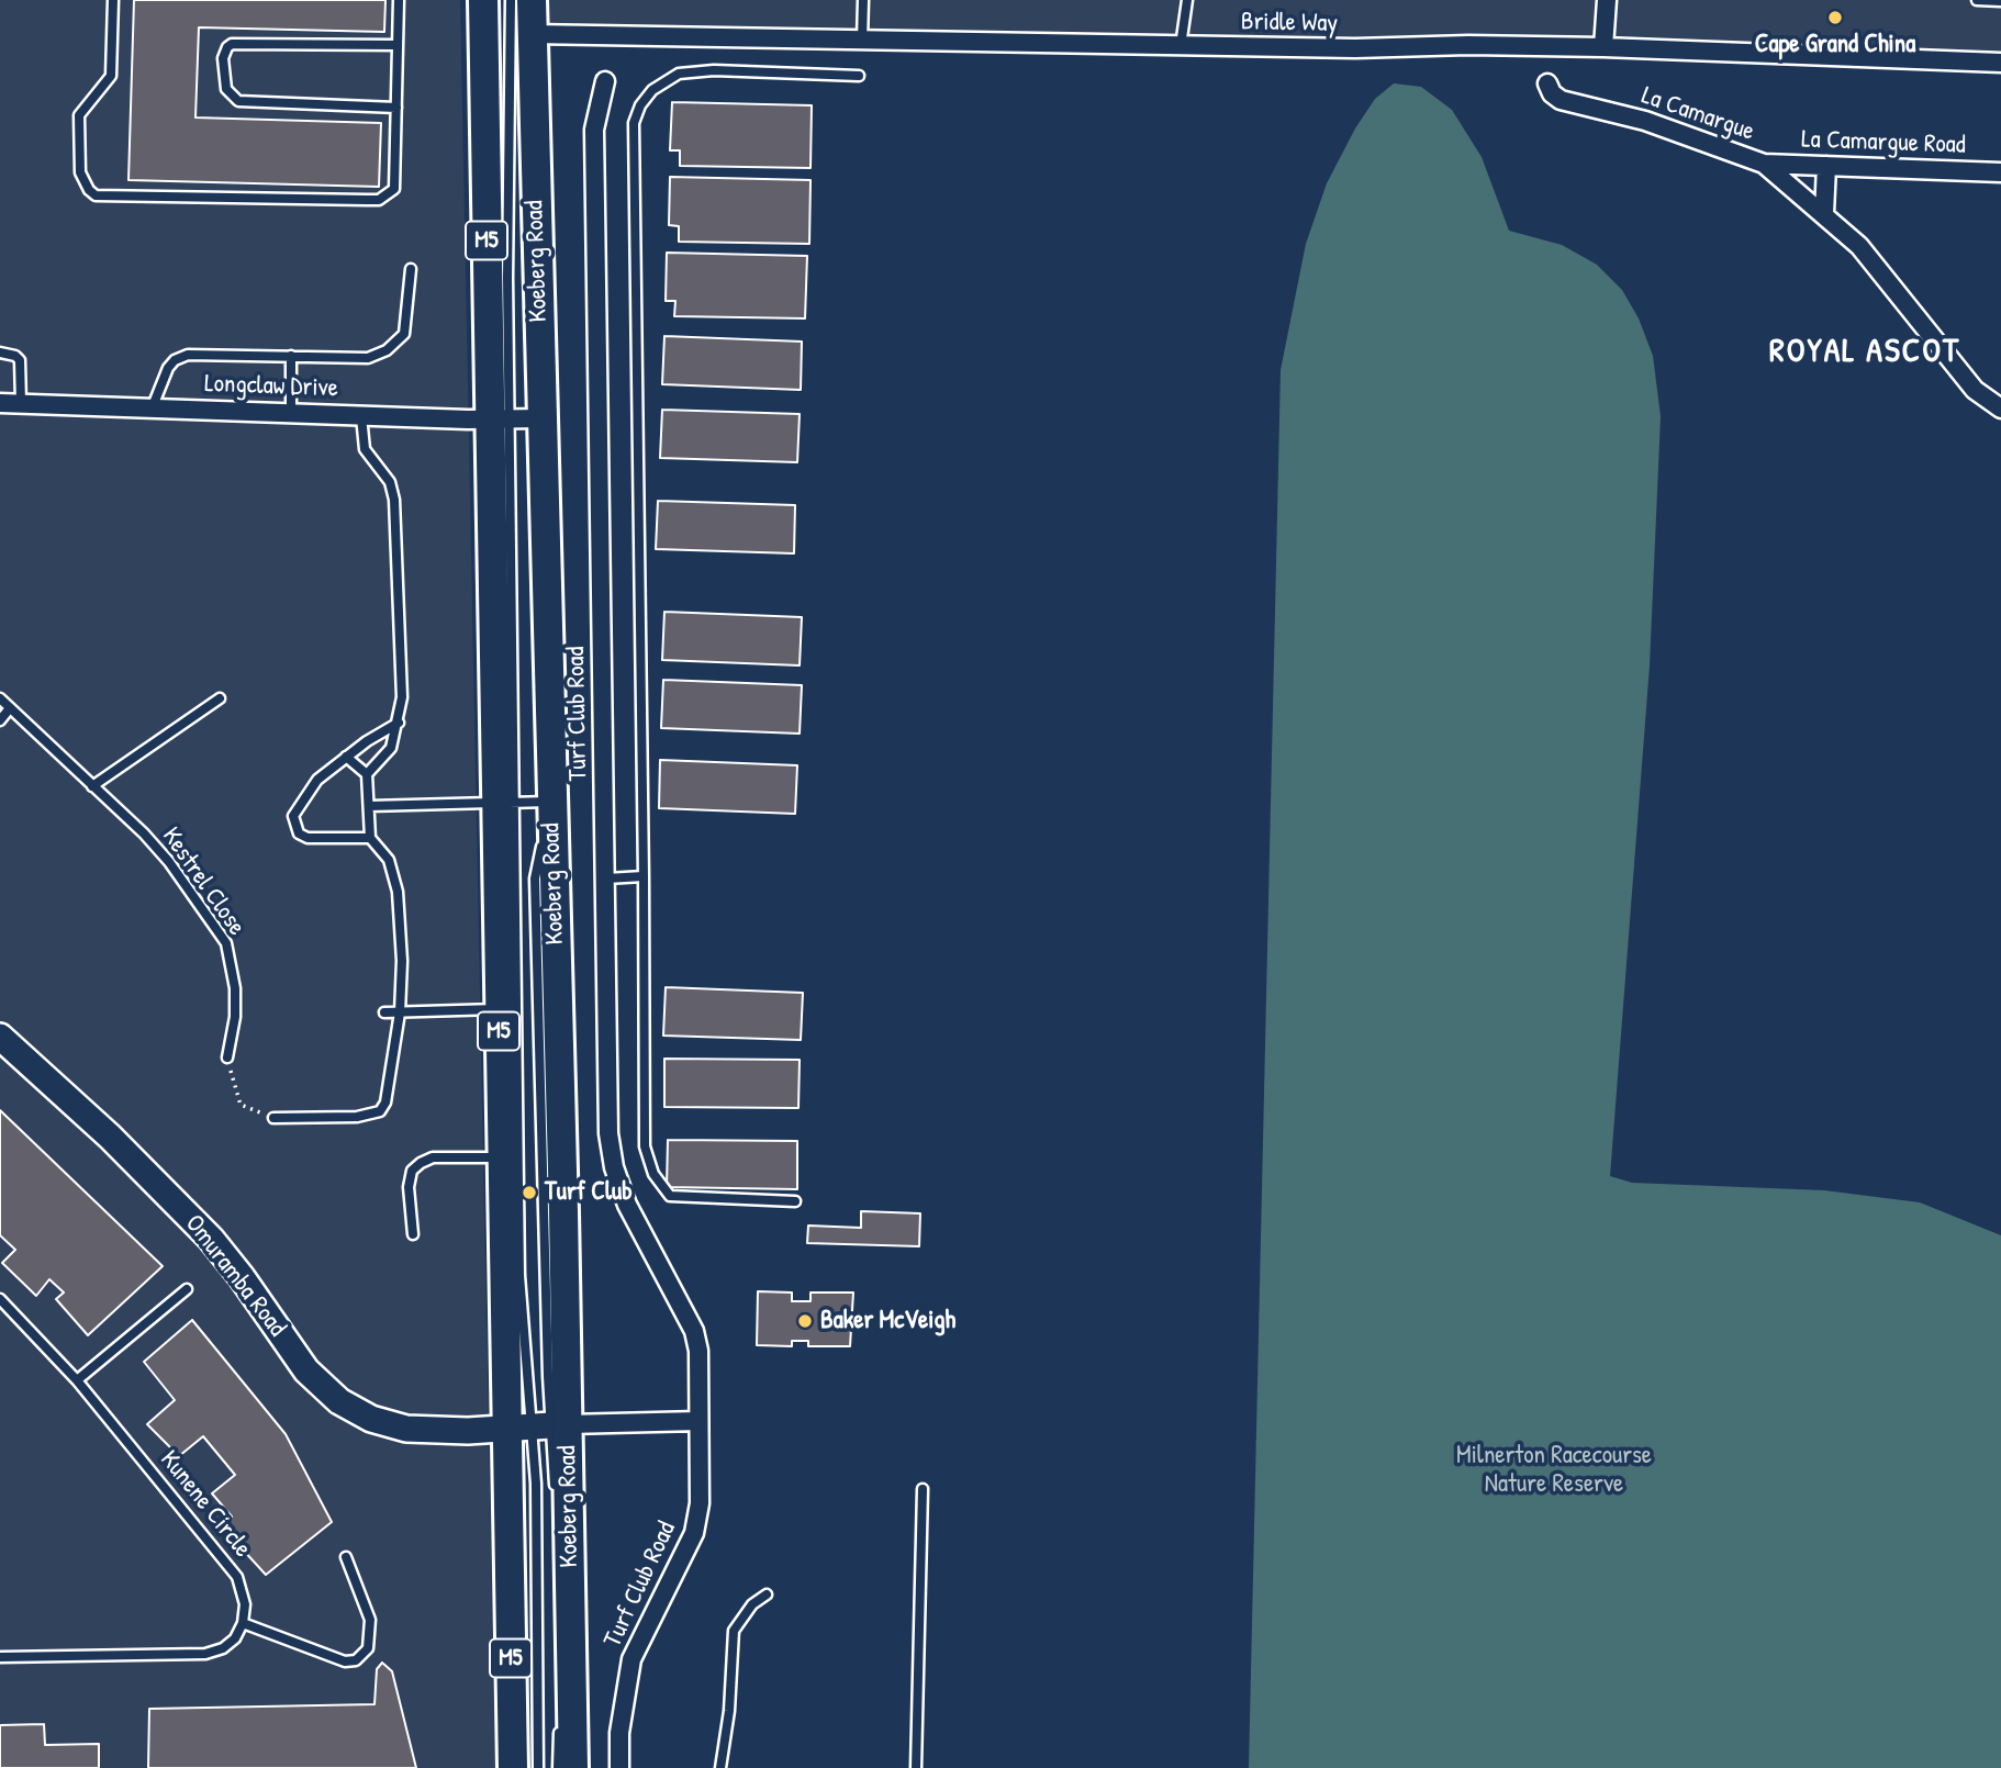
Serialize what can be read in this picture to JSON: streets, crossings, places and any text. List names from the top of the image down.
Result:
{
  "streets": {
    "main road": ["M5", "Koeberg Road", "Omuramba Road"],
    "street": [
      "Bridle Way",
      "La Camargue",
      "La Camargue Road",
      "Longclaw Drive",
      "Turf Club Road"
    ],
    "lane": ["Kestrel Close", "Kunene Circle"]
  },
  "crossings": [
    ["Bridle Way", "Koeberg Road"],
    ["La Camargue", "La Camargue Road"],
    ["Koeberg Road", "Longclaw Drive"],
    ["Koeberg Road", "Omuramba Road"]
  ],
  "districts": ["ROYAL ASCOT"],
  "parks": ["Milnerton Racecourse Nature Reserve"],
  "places": ["Cape Grand China", "Turf Club", "Baker McVeigh"]
}
